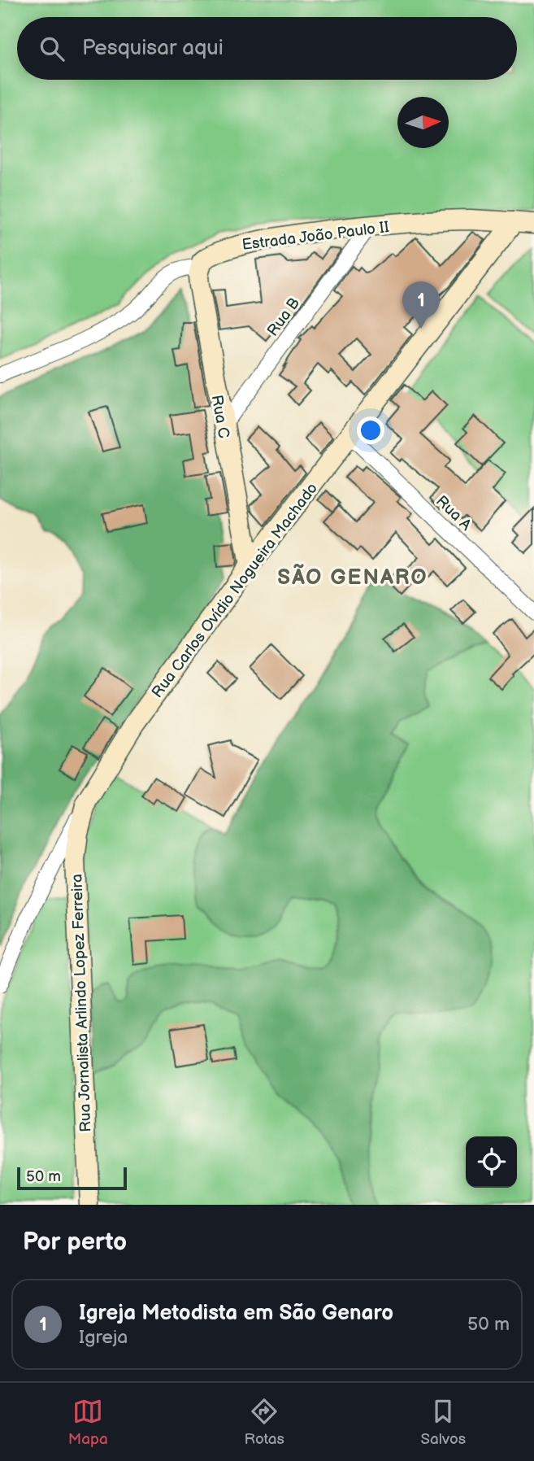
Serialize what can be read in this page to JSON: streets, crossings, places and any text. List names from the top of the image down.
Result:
{
  "streets": {
    "street": [
      "Estrada João Paulo II",
      "Rua B",
      "Rua C",
      "Rua A",
      "Rua Carlos Ovídio Nogueira Machado",
      "Rua Jornalista Arlindo Lopez Ferreira"
    ]
  },
  "crossings": [
    ["Estrada João Paulo II", "Rua B"],
    ["Estrada João Paulo II", "Rua C"],
    ["Estrada João Paulo II", "Rua Carlos Ovídio Nogueira Machado"],
    ["Rua B", "Rua C"],
    ["Rua C", "Rua Carlos Ovídio Nogueira Machado"],
    ["Rua A", "Rua Carlos Ovídio Nogueira Machado"],
    ["Rua Carlos Ovídio Nogueira Machado", "Rua Jornalista Arlindo Lopez Ferreira"]
  ],
  "districts": ["SÃO GENARO"],
  "scale_bar": "50 m",
  "north": "right",
  "page": {
    "search": "Pesquisar aqui",
    "pins": "1",
    "scale": "50 m",
    "heading": "Por perto",
    "list": [
      {
        "mark": "1",
        "name": "Igreja Metodista em São Genaro",
        "note": "Igreja",
        "value": "50 m"
      }
    ],
    "nav": ["Mapa", "Rotas", "Salvos"]
  }
}
